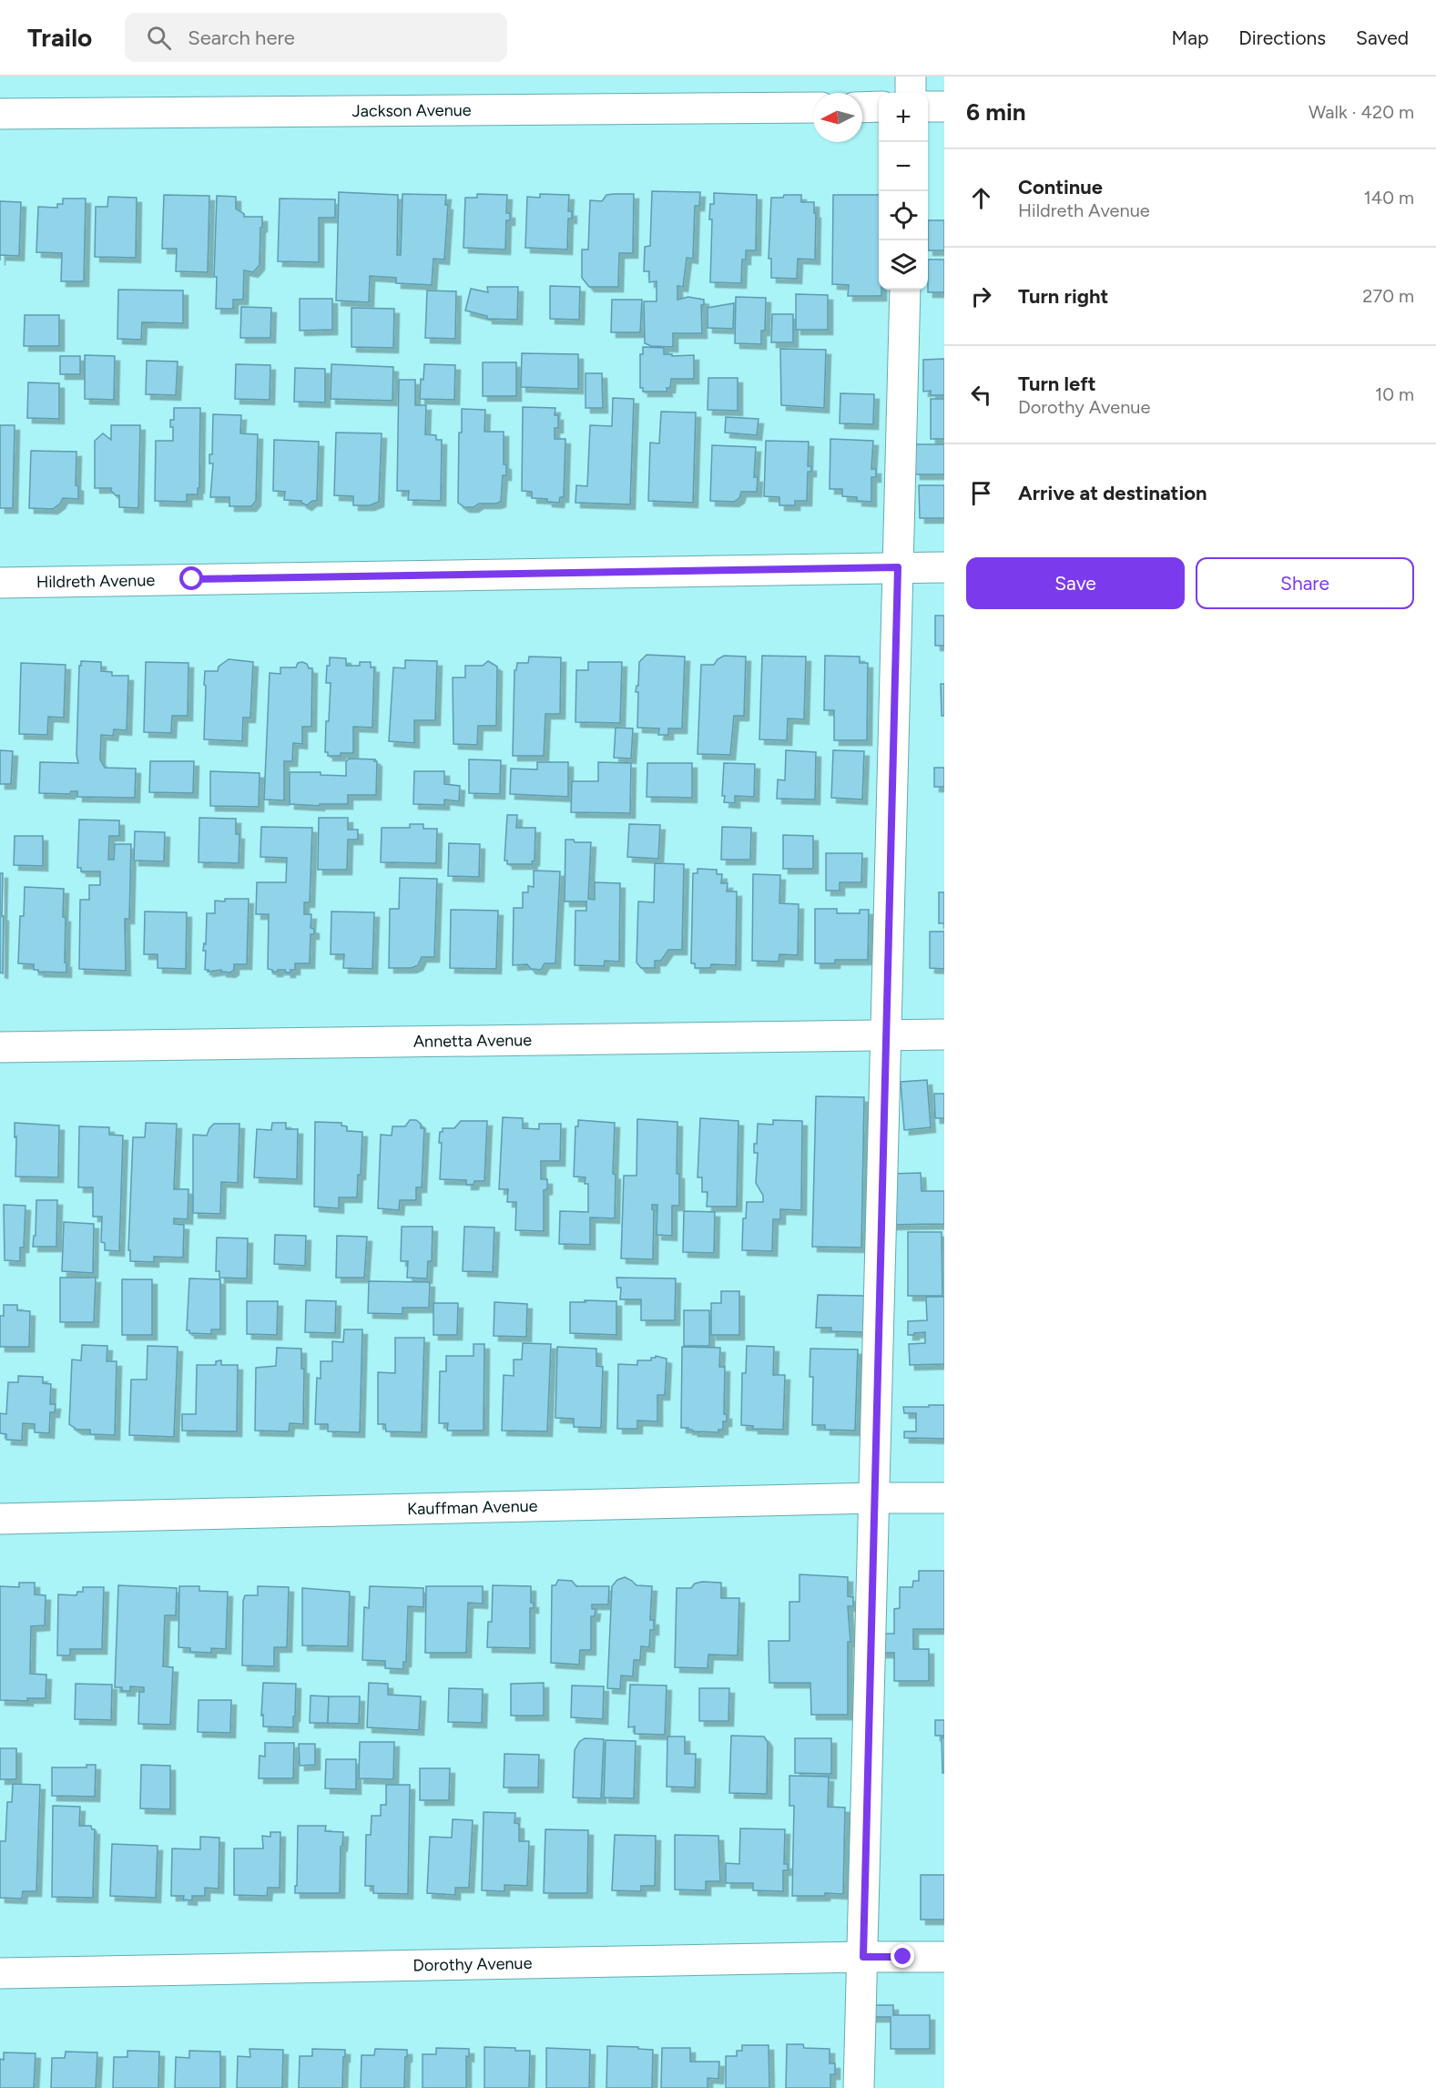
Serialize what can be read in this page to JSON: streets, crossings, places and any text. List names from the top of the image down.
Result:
{
  "streets": {
    "street": [
      "Jackson Avenue",
      "Hildreth Avenue",
      "Annetta Avenue",
      "Kauffman Avenue",
      "Dorothy Avenue"
    ]
  },
  "north": "left",
  "page": {
    "header": "Trailo",
    "search": "Search here",
    "nav": ["Map", "Directions", "Saved"],
    "heading": ["6 min", "Walk · 420 m"],
    "map_buttons": ["+", "−"],
    "list": [
      ["Continue", "Hildreth Avenue", "140 m"],
      ["Turn right", "270 m"],
      ["Turn left", "Dorothy Avenue", "10 m"],
      "Arrive at destination"
    ],
    "buttons": ["Save", "Share"]
  }
}
